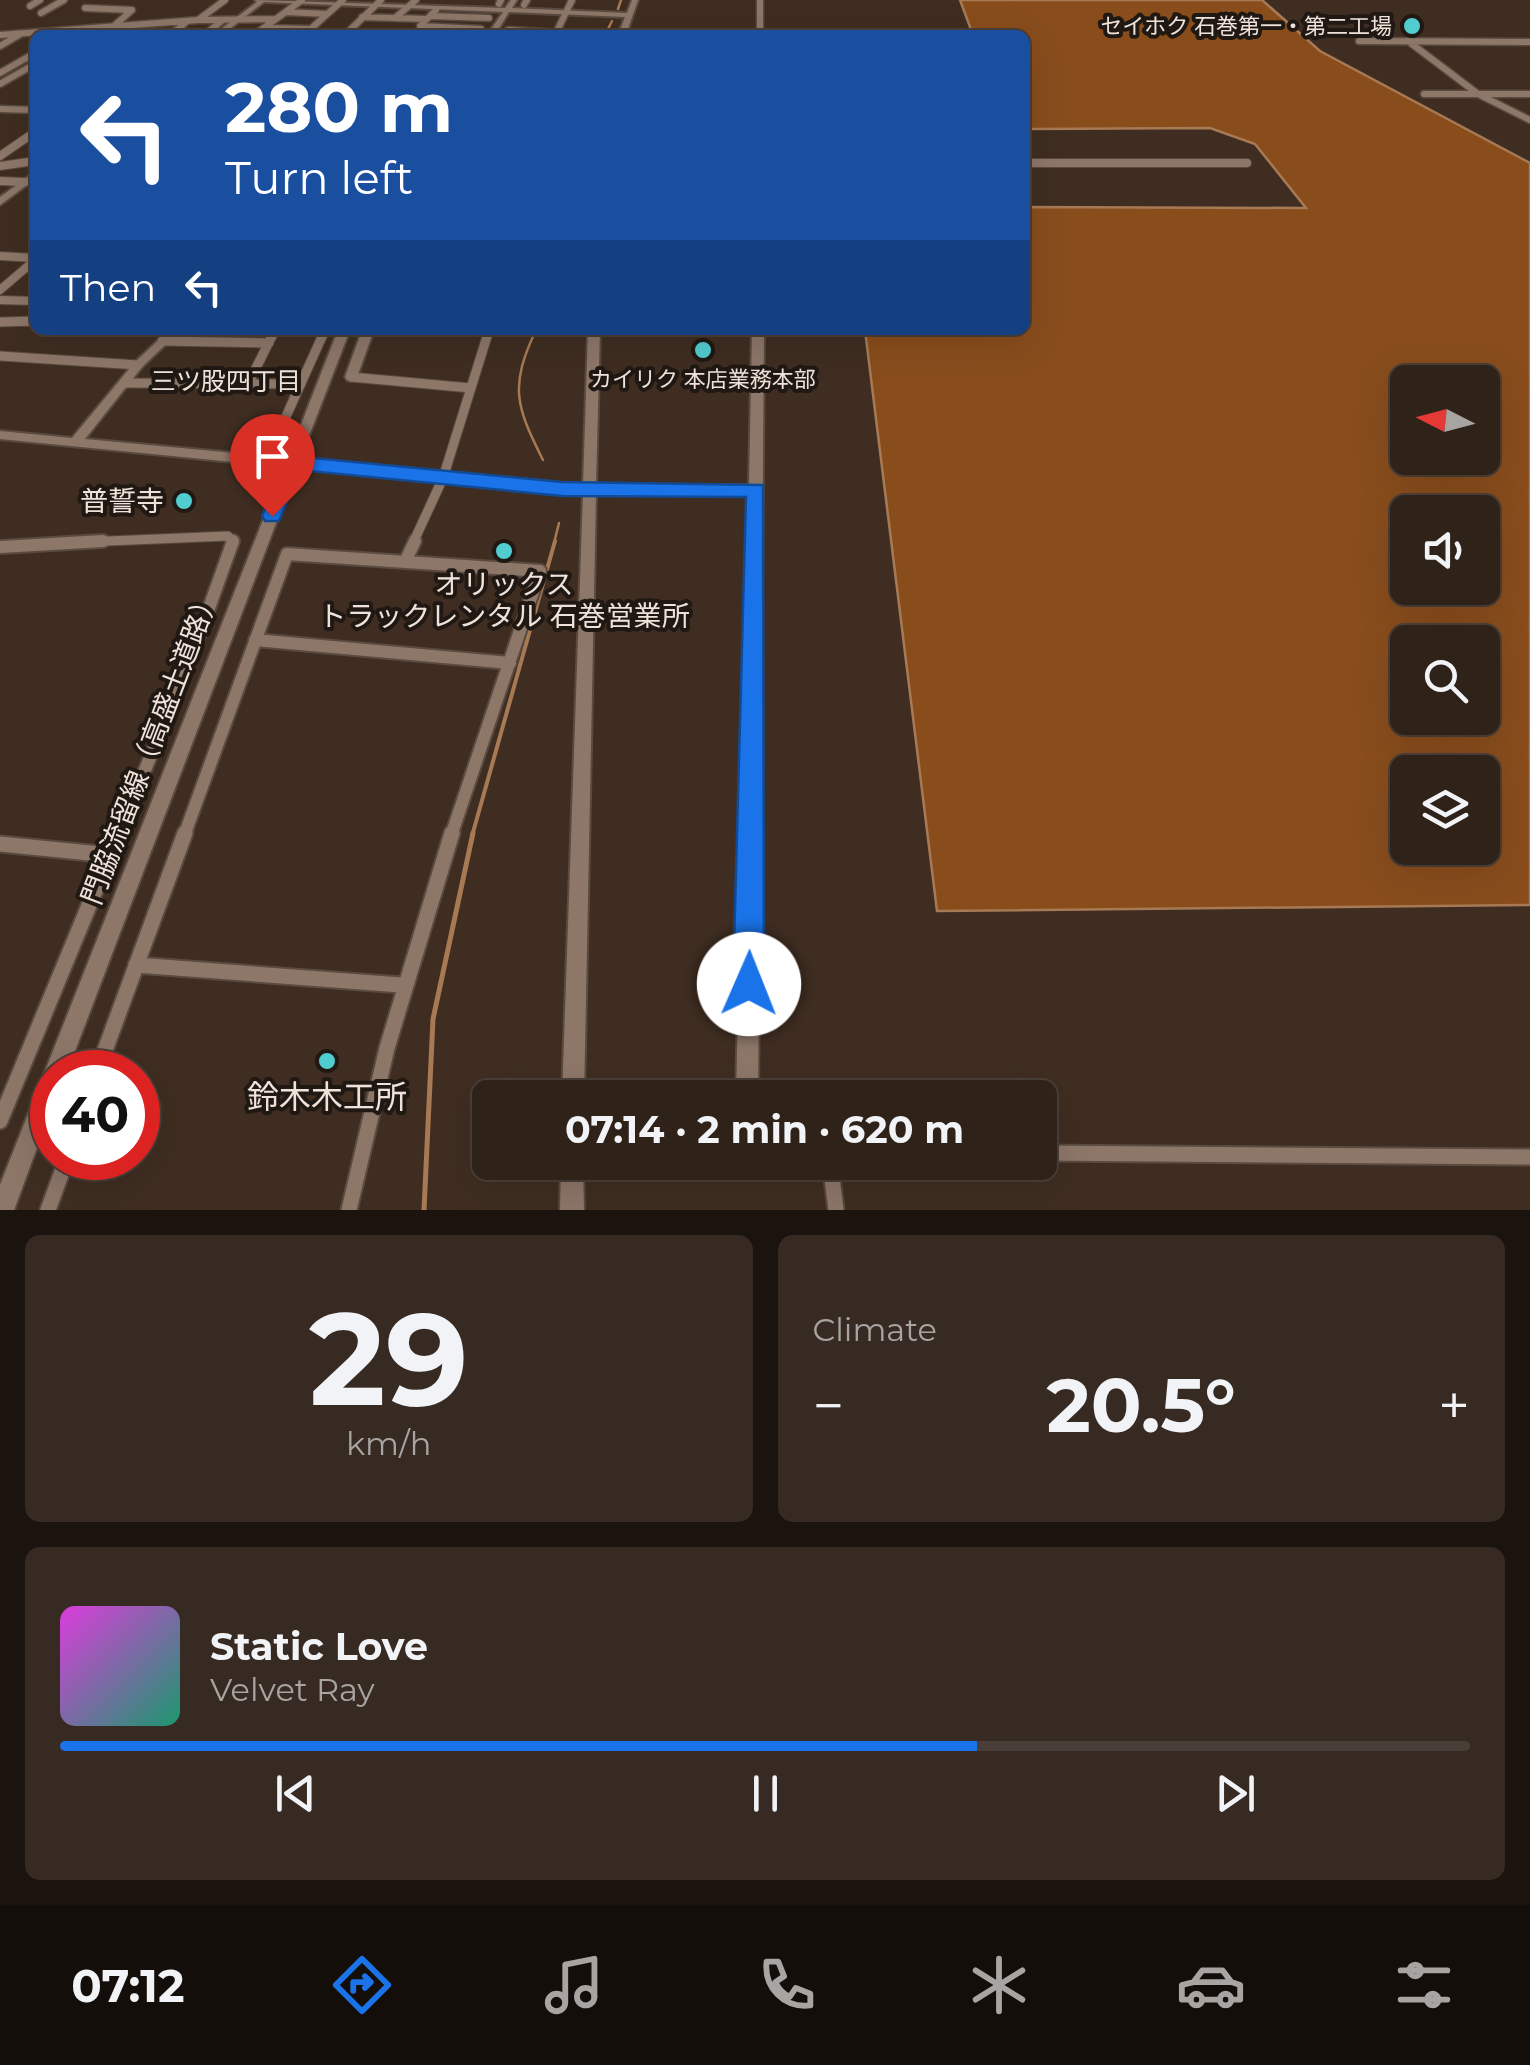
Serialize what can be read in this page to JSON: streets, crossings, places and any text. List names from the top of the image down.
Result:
{
  "streets": {
    "street": ["門脇流留線（高盛土道路）"]
  },
  "districts": ["三ツ股四丁目"],
  "places": [
    "セイホク 石巻第一・第二工場",
    "カイリク 本店業務本部",
    "普誓寺",
    "オリックス トラックレンタル 石巻営業所",
    "鈴木木工所"
  ],
  "north": "left",
  "page": {
    "turn": ["280 m", "Turn left"],
    "then": "Then",
    "limit": "40",
    "trip": "07:14 · 2 min · 620 m",
    "tile": [
      ["29", "km/h"],
      "Climate"
    ],
    "heat": ["−", "20.5°", "+"],
    "song": ["Static Love", "Velvet Ray"],
    "tabs": "07:12"
  }
}
